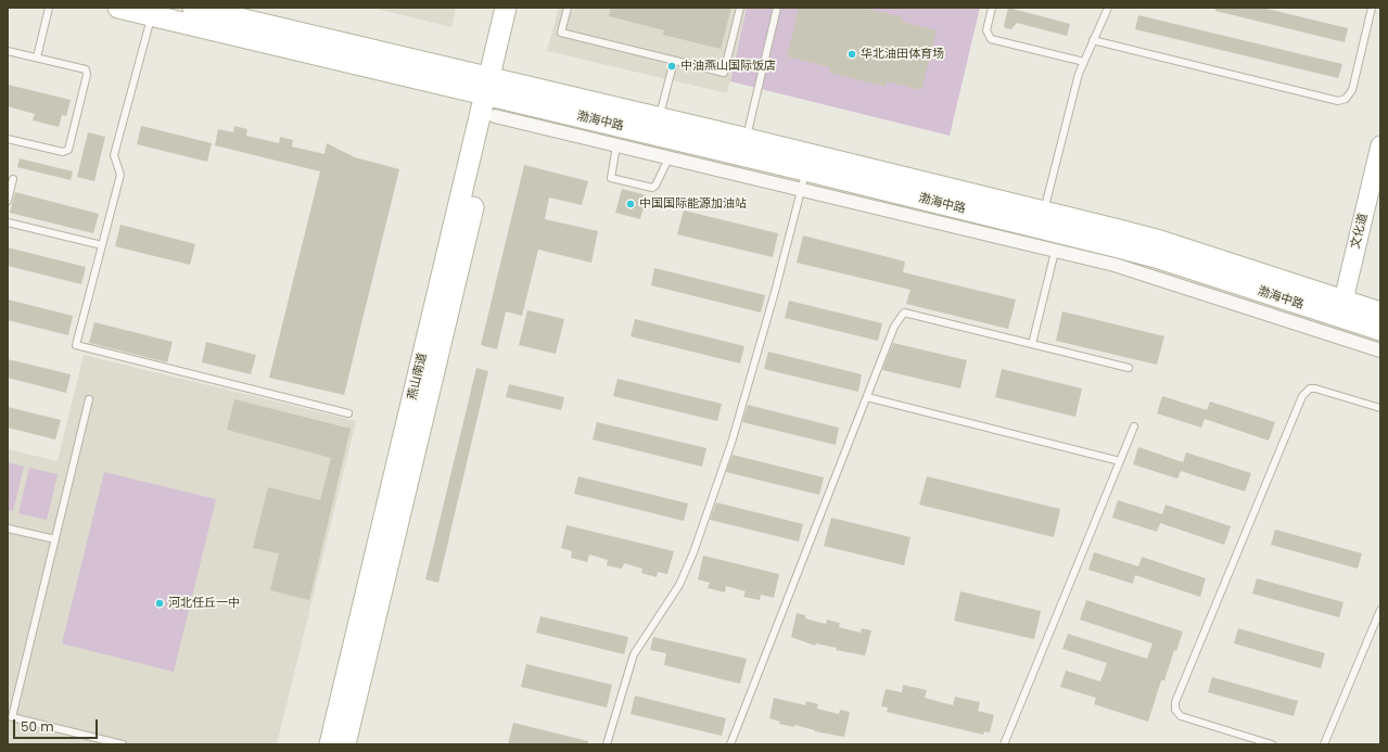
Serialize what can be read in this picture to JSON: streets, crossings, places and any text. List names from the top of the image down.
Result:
{
  "streets": {
    "main road": ["渤海中路", "文化道", "燕山南道"]
  },
  "crossings": [
    ["渤海中路", "文化道"],
    ["渤海中路", "燕山南道"]
  ],
  "places": [
    "华北油田体育场",
    "中油燕山国际饭店",
    "中国国际能源加油站",
    "河北任丘一中"
  ],
  "scale_bar": "50 m"
}
